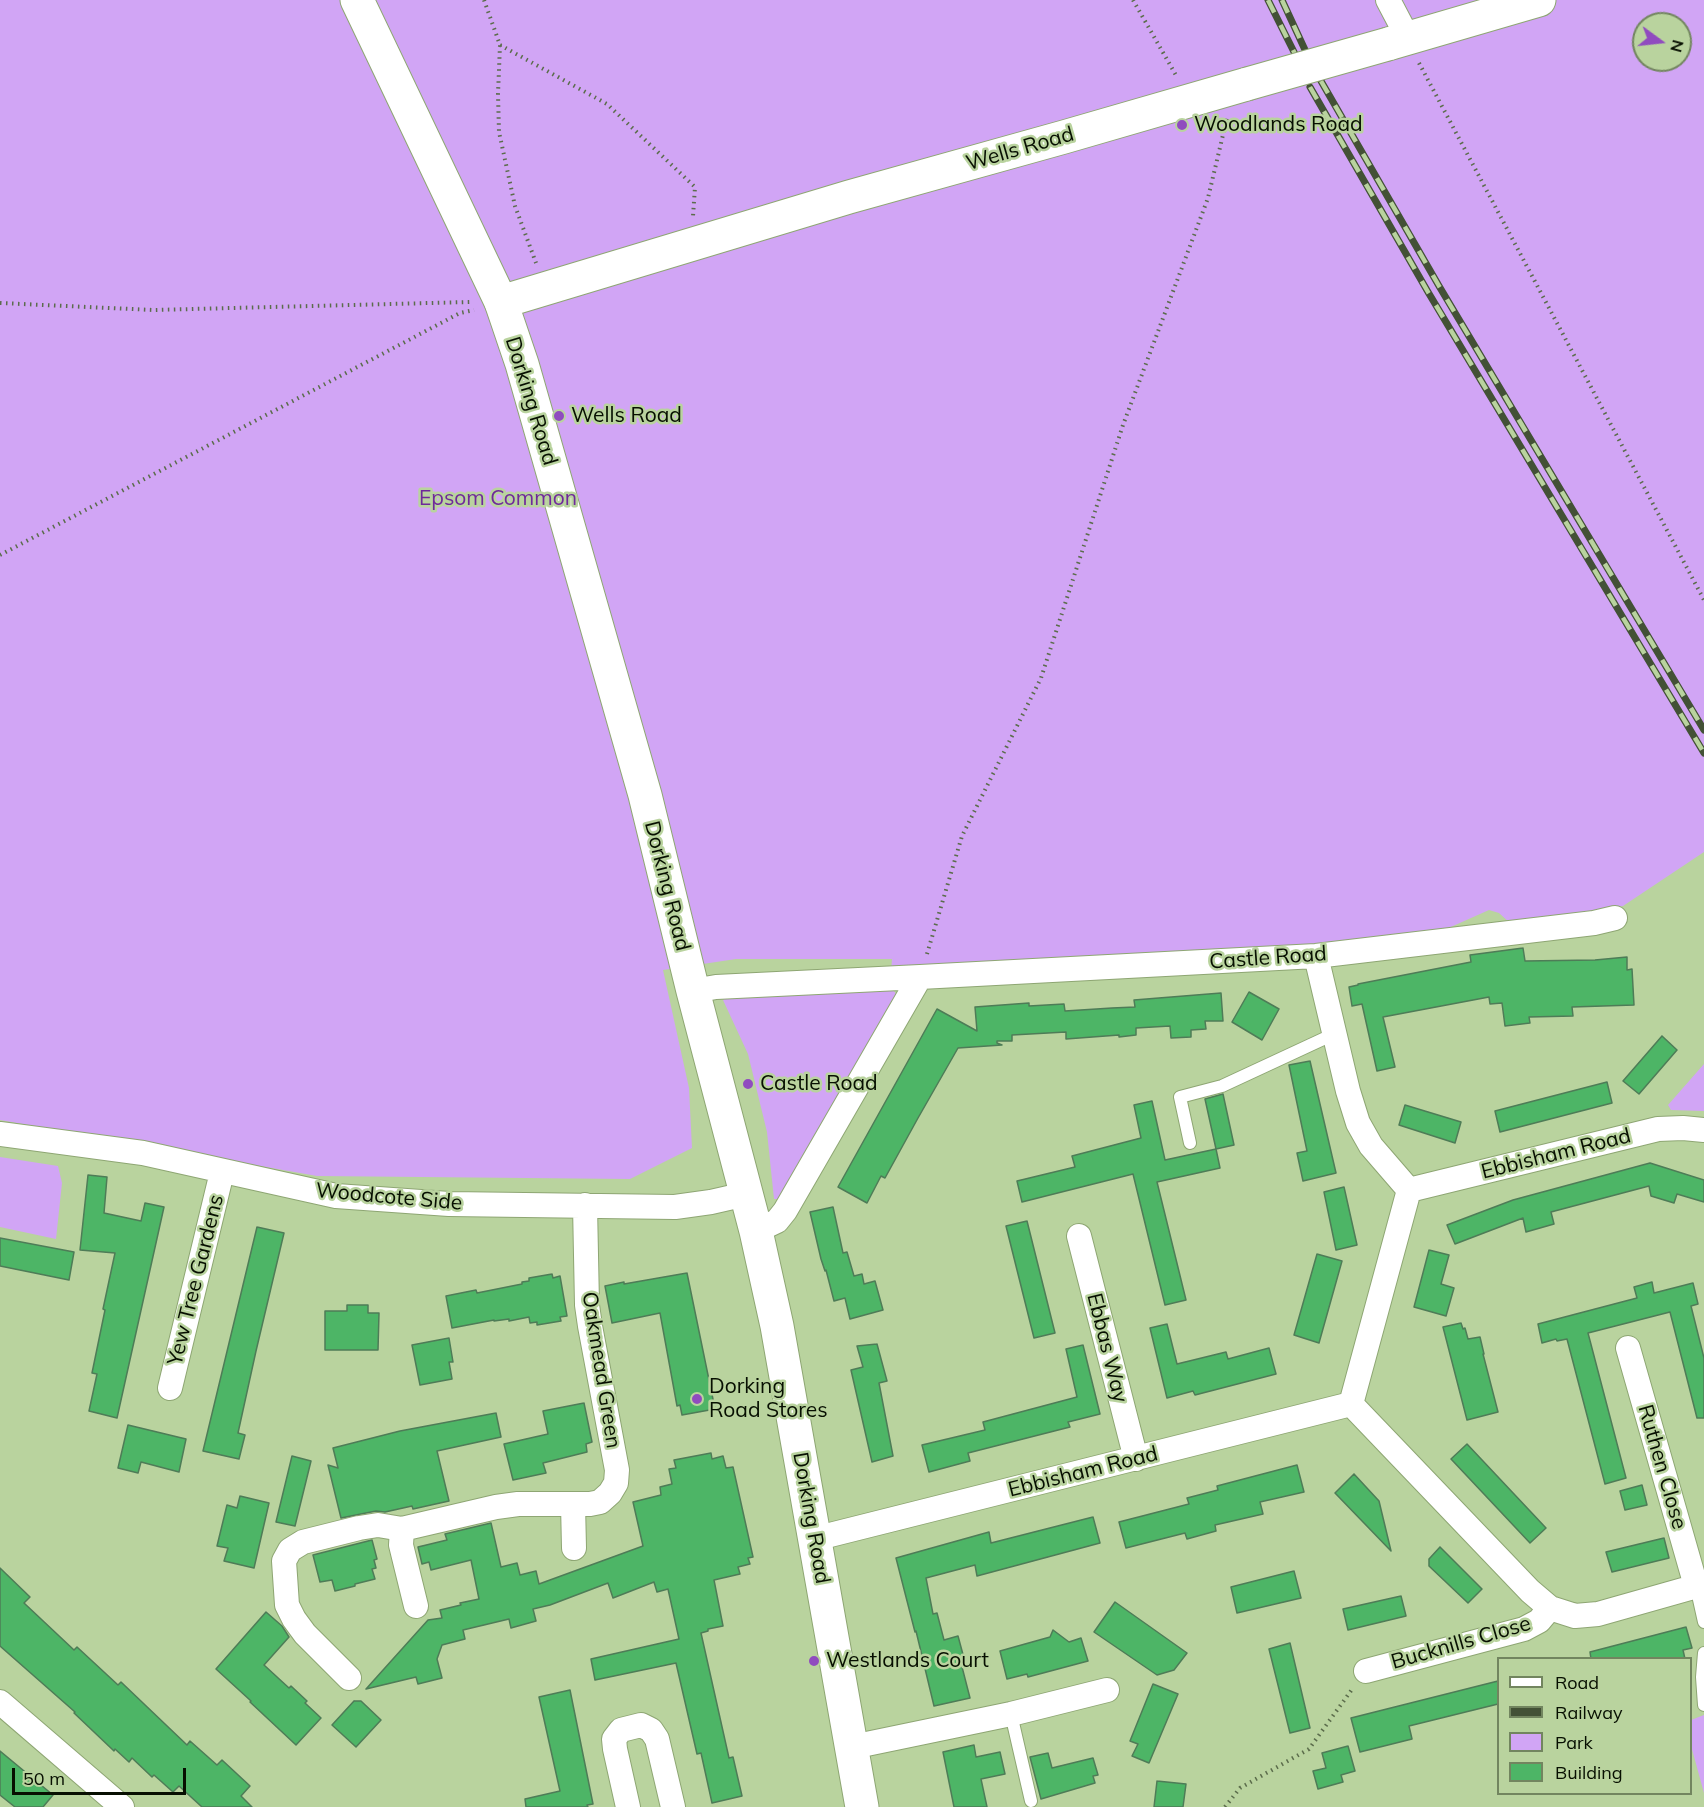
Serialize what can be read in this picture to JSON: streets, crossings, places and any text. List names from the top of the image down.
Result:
{
  "streets": {
    "main road": ["Wells Road", "Dorking Road"],
    "street": [
      "Castle Road",
      "Ebbisham Road",
      "Woodcote Side",
      "Yew Tree Gardens",
      "Ebbas Way",
      "Oakmead Green",
      "Ruthen Close",
      "Bucknills Close"
    ]
  },
  "crossings": [
    ["Wells Road", "Dorking Road"],
    ["Dorking Road", "Castle Road"],
    ["Dorking Road", "Ebbisham Road"],
    ["Dorking Road", "Woodcote Side"],
    ["Ebbisham Road", "Ebbas Way"],
    ["Woodcote Side", "Yew Tree Gardens"],
    ["Woodcote Side", "Oakmead Green"]
  ],
  "parks": ["Epsom Common"],
  "places": [
    "Woodlands Road",
    "Wells Road",
    "Castle Road",
    "Dorking Road Stores",
    "Westlands Court"
  ],
  "legend": [
    "Road",
    "Railway",
    "Park",
    "Building"
  ],
  "scale_bar": "50 m",
  "north": "right"
}
